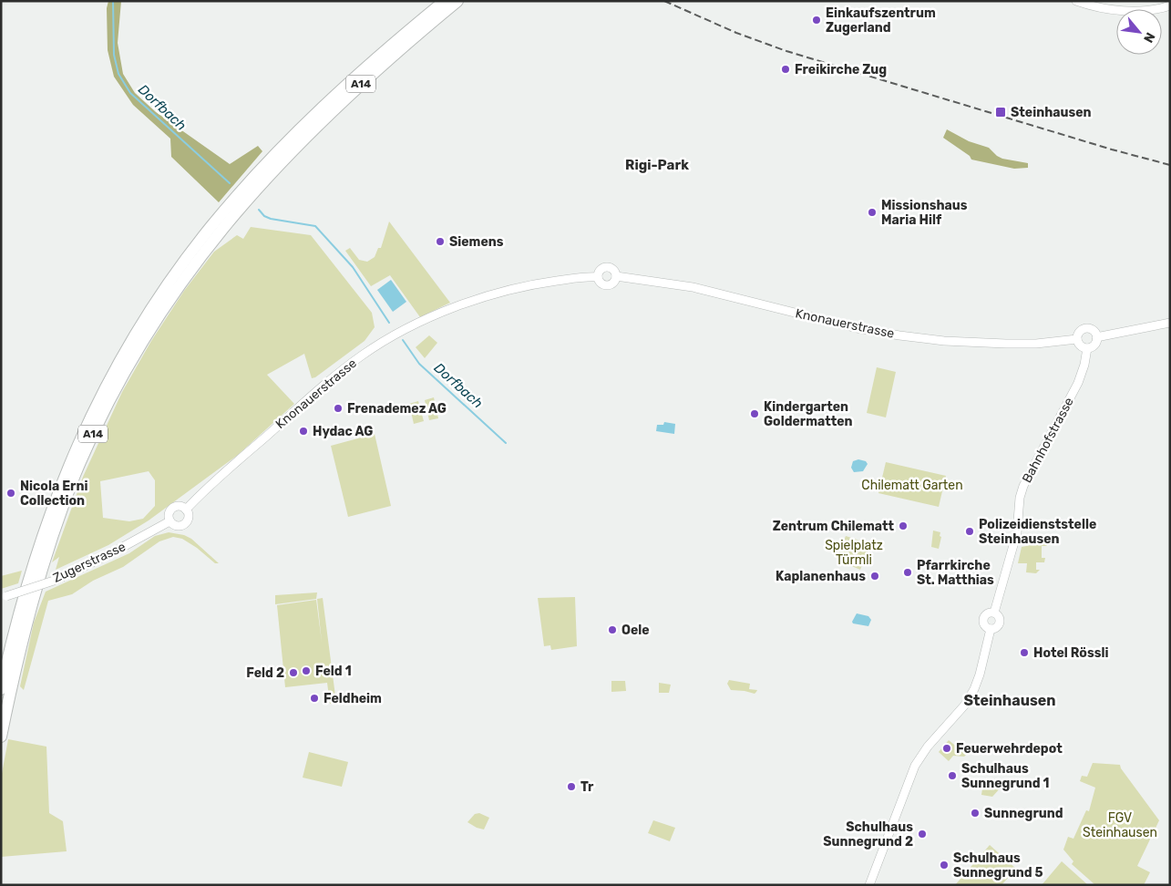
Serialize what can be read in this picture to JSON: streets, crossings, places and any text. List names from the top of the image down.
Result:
{
  "streets": {
    "highway": ["A14"],
    "street": ["Knonauerstrasse", "Bahnhofstrasse", "Zugerstrasse"]
  },
  "crossings": [
    ["Knonauerstrasse", "Bahnhofstrasse"],
    ["Knonauerstrasse", "Zugerstrasse"]
  ],
  "districts": ["Rigi-Park", "Steinhausen"],
  "water": ["Dorfbach"],
  "parks": ["Chilematt Garten", "Spielplatz Türmli", "FGV Steinhausen"],
  "places": {
    "other": [
      "Einkaufszentrum Zugerland",
      "Freikirche Zug",
      "Missionshaus Maria Hilf",
      "Siemens",
      "Frenademez AG",
      "Kindergarten Goldermatten",
      "Hydac AG",
      "Nicola Erni Collection",
      "Zentrum Chilematt",
      "Polizeidienststelle Steinhausen",
      "Pfarrkirche St. Matthias",
      "Kaplanenhaus",
      "Oele",
      "Hotel Rössli",
      "Feld 1",
      "Feld 2",
      "Feldheim",
      "Feuerwehrdepot",
      "Schulhaus Sunnegrund 1",
      "Tr",
      "Sunnegrund",
      "Schulhaus Sunnegrund 2",
      "Schulhaus Sunnegrund 5"
    ],
    "transit": ["Steinhausen"]
  },
  "north": "bottom right"
}
